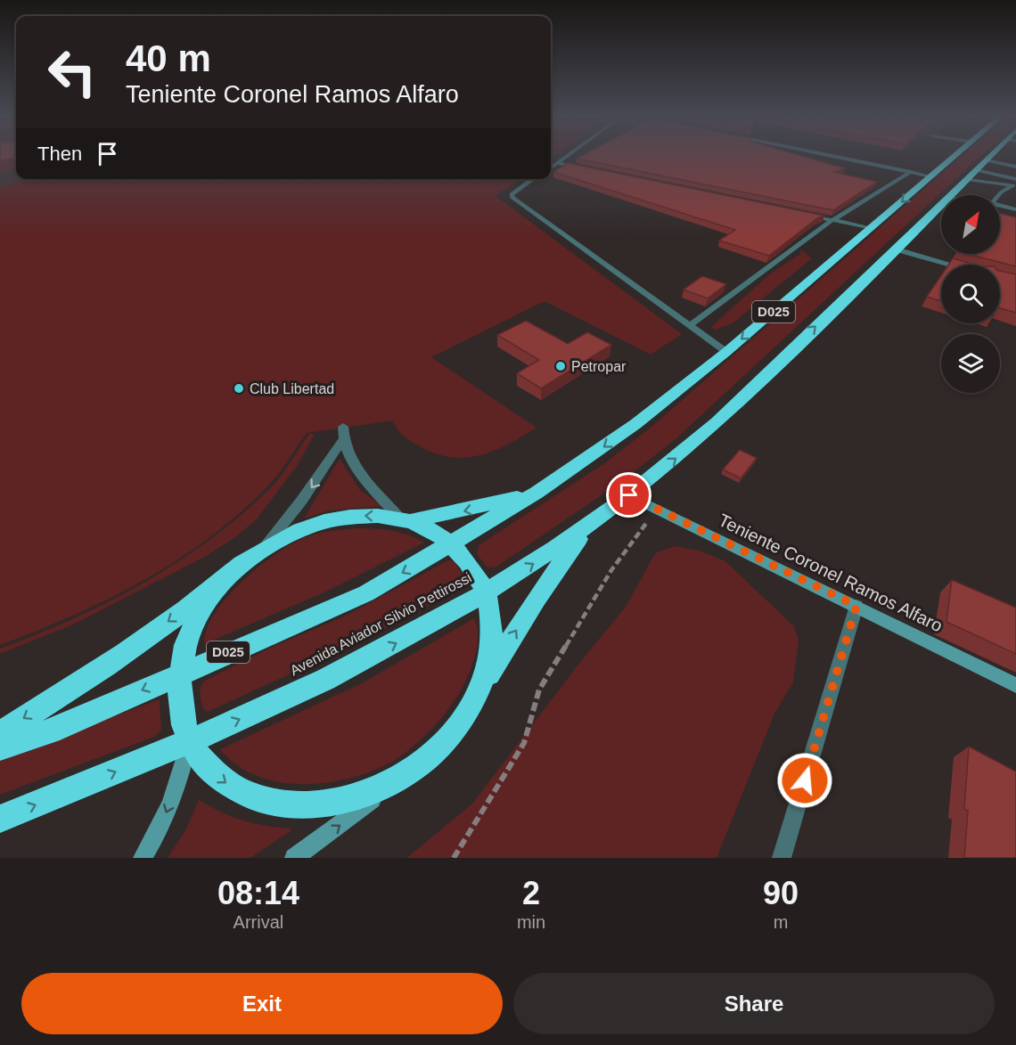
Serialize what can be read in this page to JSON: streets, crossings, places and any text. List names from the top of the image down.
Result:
{
  "streets": {
    "highway": ["D025", "Avenida Aviador Silvio Pettirossi"],
    "street": ["Teniente Coronel Ramos Alfaro"]
  },
  "crossings": [
    ["Teniente Coronel Ramos Alfaro", "Avenida Aviador Silvio Pettirossi"]
  ],
  "places": ["Petropar", "Club Libertad"],
  "north": "top right",
  "page": {
    "turn": ["40 m", "Teniente Coronel Ramos Alfaro"],
    "then": "Then",
    "eta": [
      "08:14",
      "Arrival",
      "2",
      "min",
      "90",
      "m"
    ],
    "buttons": ["Exit", "Share"]
  }
}
